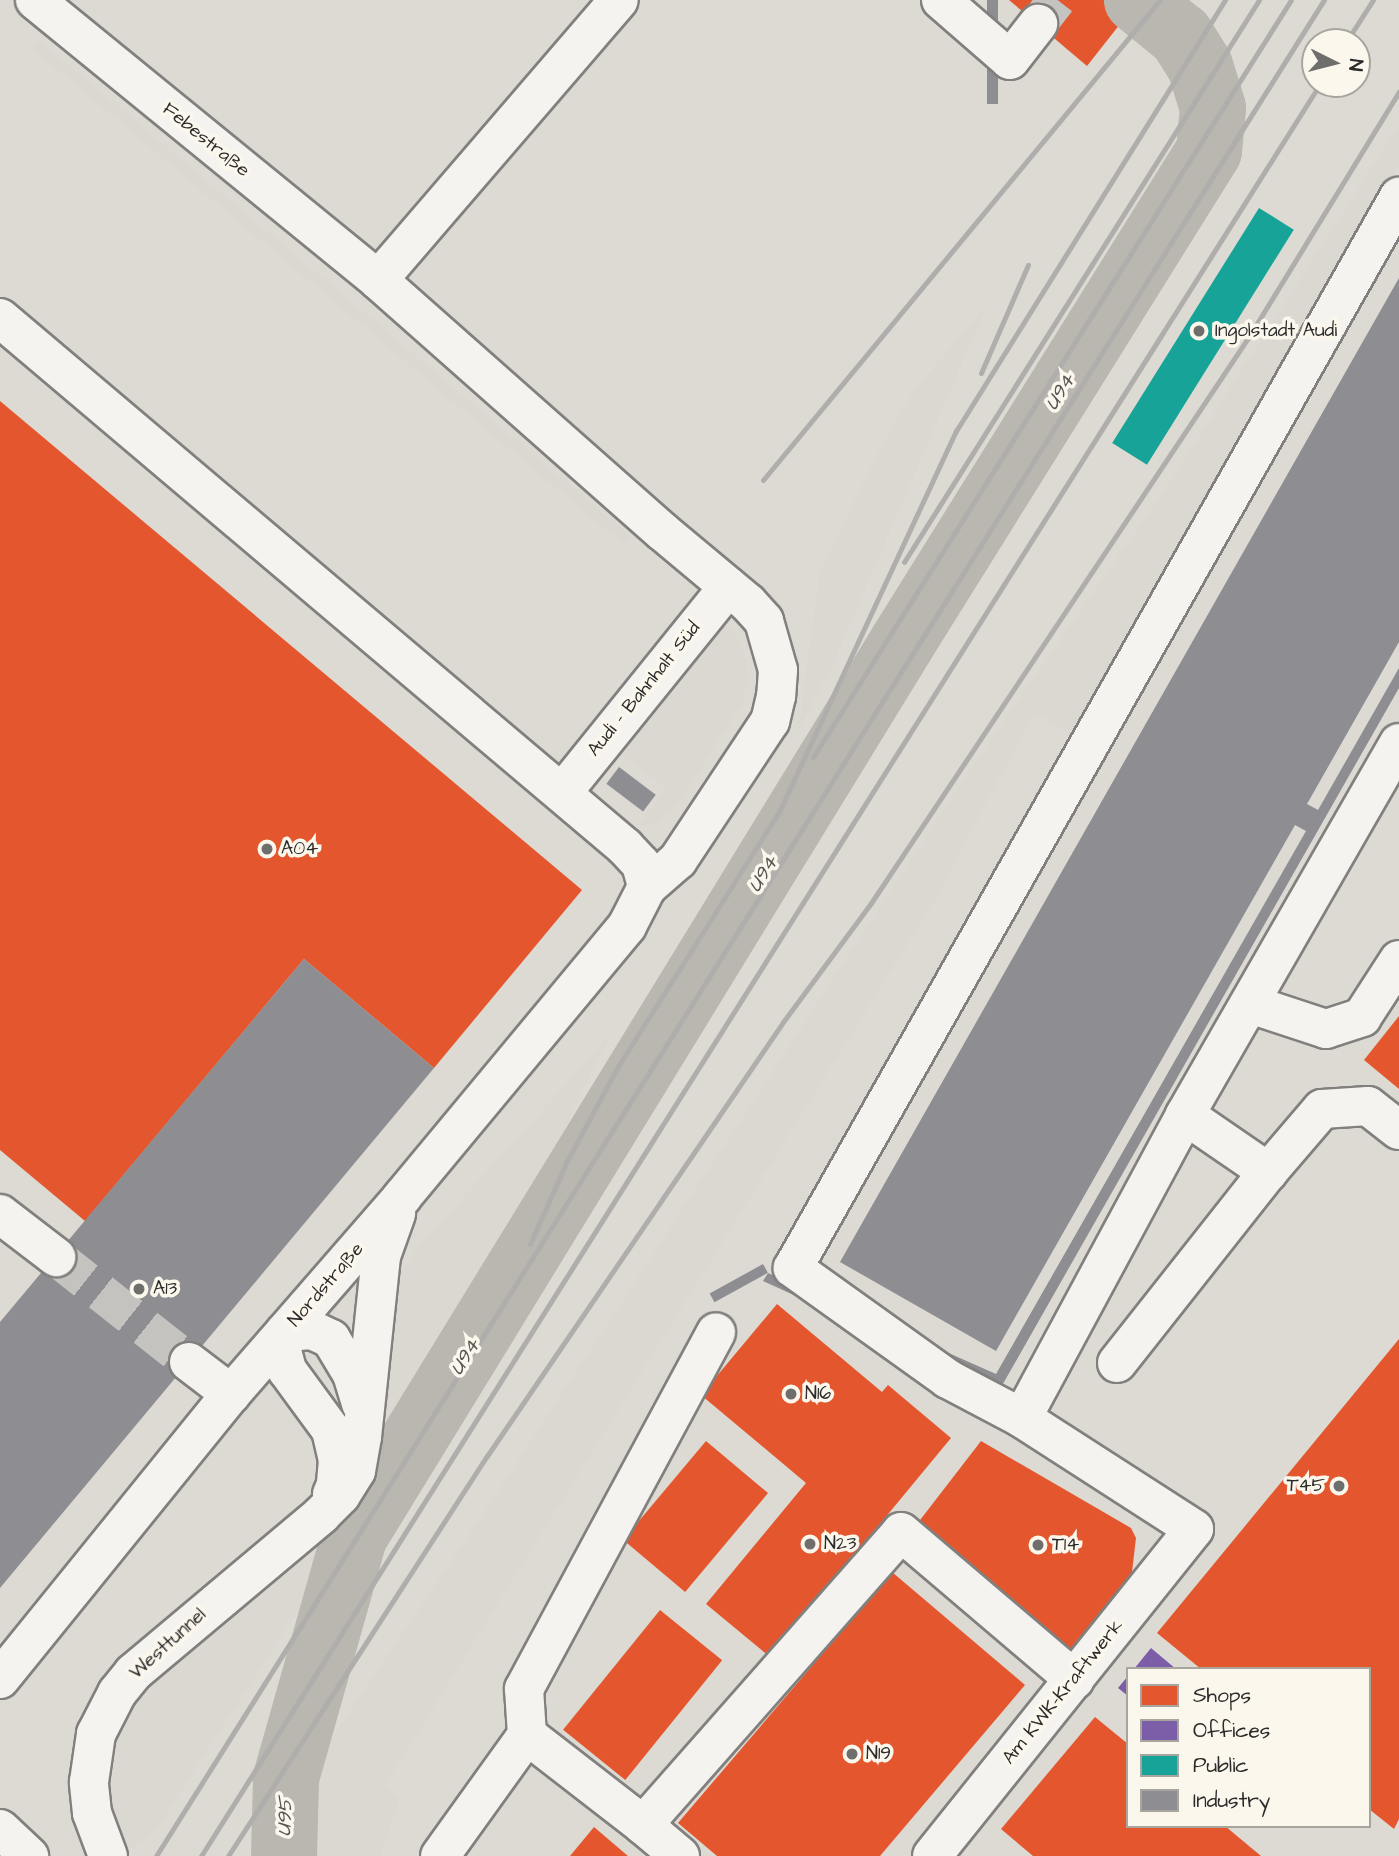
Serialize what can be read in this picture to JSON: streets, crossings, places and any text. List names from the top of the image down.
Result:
{
  "streets": {
    "lane": [
      "Febestraße",
      "Audi - Bahnhalt Süd",
      "Nordstraße",
      "Westtunnel",
      "Am KWK-Kraftwerk"
    ]
  },
  "crossings": [
    ["Febestraße", "Audi - Bahnhalt Süd"],
    ["Febestraße", "Nordstraße"],
    ["Nordstraße", "Westtunnel"]
  ],
  "water": ["U94", "U95"],
  "places": [
    "Ingolstadt Audi",
    "A04",
    "A13",
    "N16",
    "T45",
    "N23",
    "T14",
    "N19"
  ],
  "legend": [
    "Shops",
    "Offices",
    "Public",
    "Industry"
  ],
  "north": "right"
}
